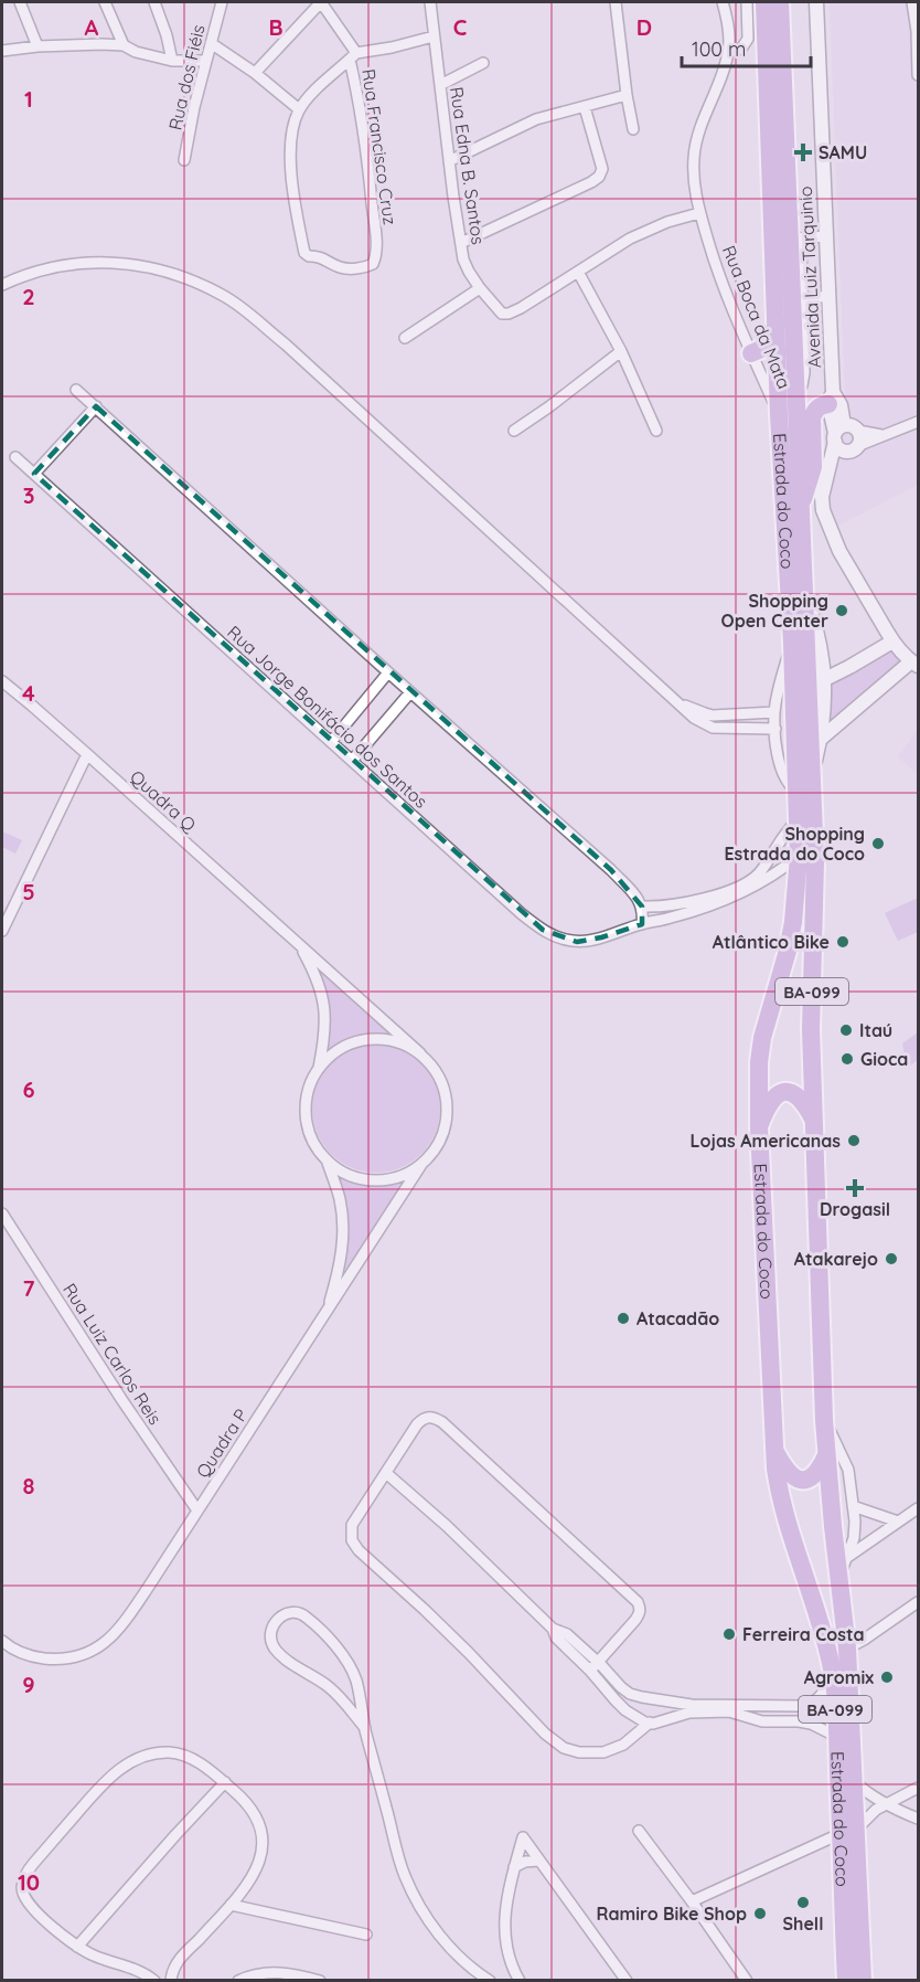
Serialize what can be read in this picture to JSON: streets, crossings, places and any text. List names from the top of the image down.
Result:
{
  "streets": {
    "highway": ["Estrada do Coco", "BA-099"],
    "street": [
      "Rua dos Fiéis",
      "Rua Francisco Cruz",
      "Rua Edna B. Santos",
      "Avenida Luiz Tarquinio",
      "Rua Boca da Mata",
      "Rua Jorge Bonifácio dos Santos",
      "Quadra Q",
      "Rua Luiz Carlos Reis",
      "Quadra P"
    ]
  },
  "crossings": [
    ["Rua Boca da Mata", "Estrada do Coco"],
    ["Rua Luiz Carlos Reis", "Quadra P"]
  ],
  "places": {
    "health": ["SAMU", "Drogasil"],
    "other": [
      "Shopping Open Center",
      "Shopping Estrada do Coco",
      "Atlântico Bike",
      "Itaú",
      "Gioca",
      "Lojas Americanas",
      "Atakarejo",
      "Atacadão",
      "Ferreira Costa",
      "Agromix",
      "Shell",
      "Ramiro Bike Shop"
    ]
  },
  "scale_bar": "100 m",
  "grid": {
    "columns": [
      "A",
      "B",
      "C",
      "D"
    ],
    "rows": [
      "1",
      "2",
      "3",
      "4",
      "5",
      "6",
      "7",
      "8",
      "9",
      "10"
    ]
  }
}
